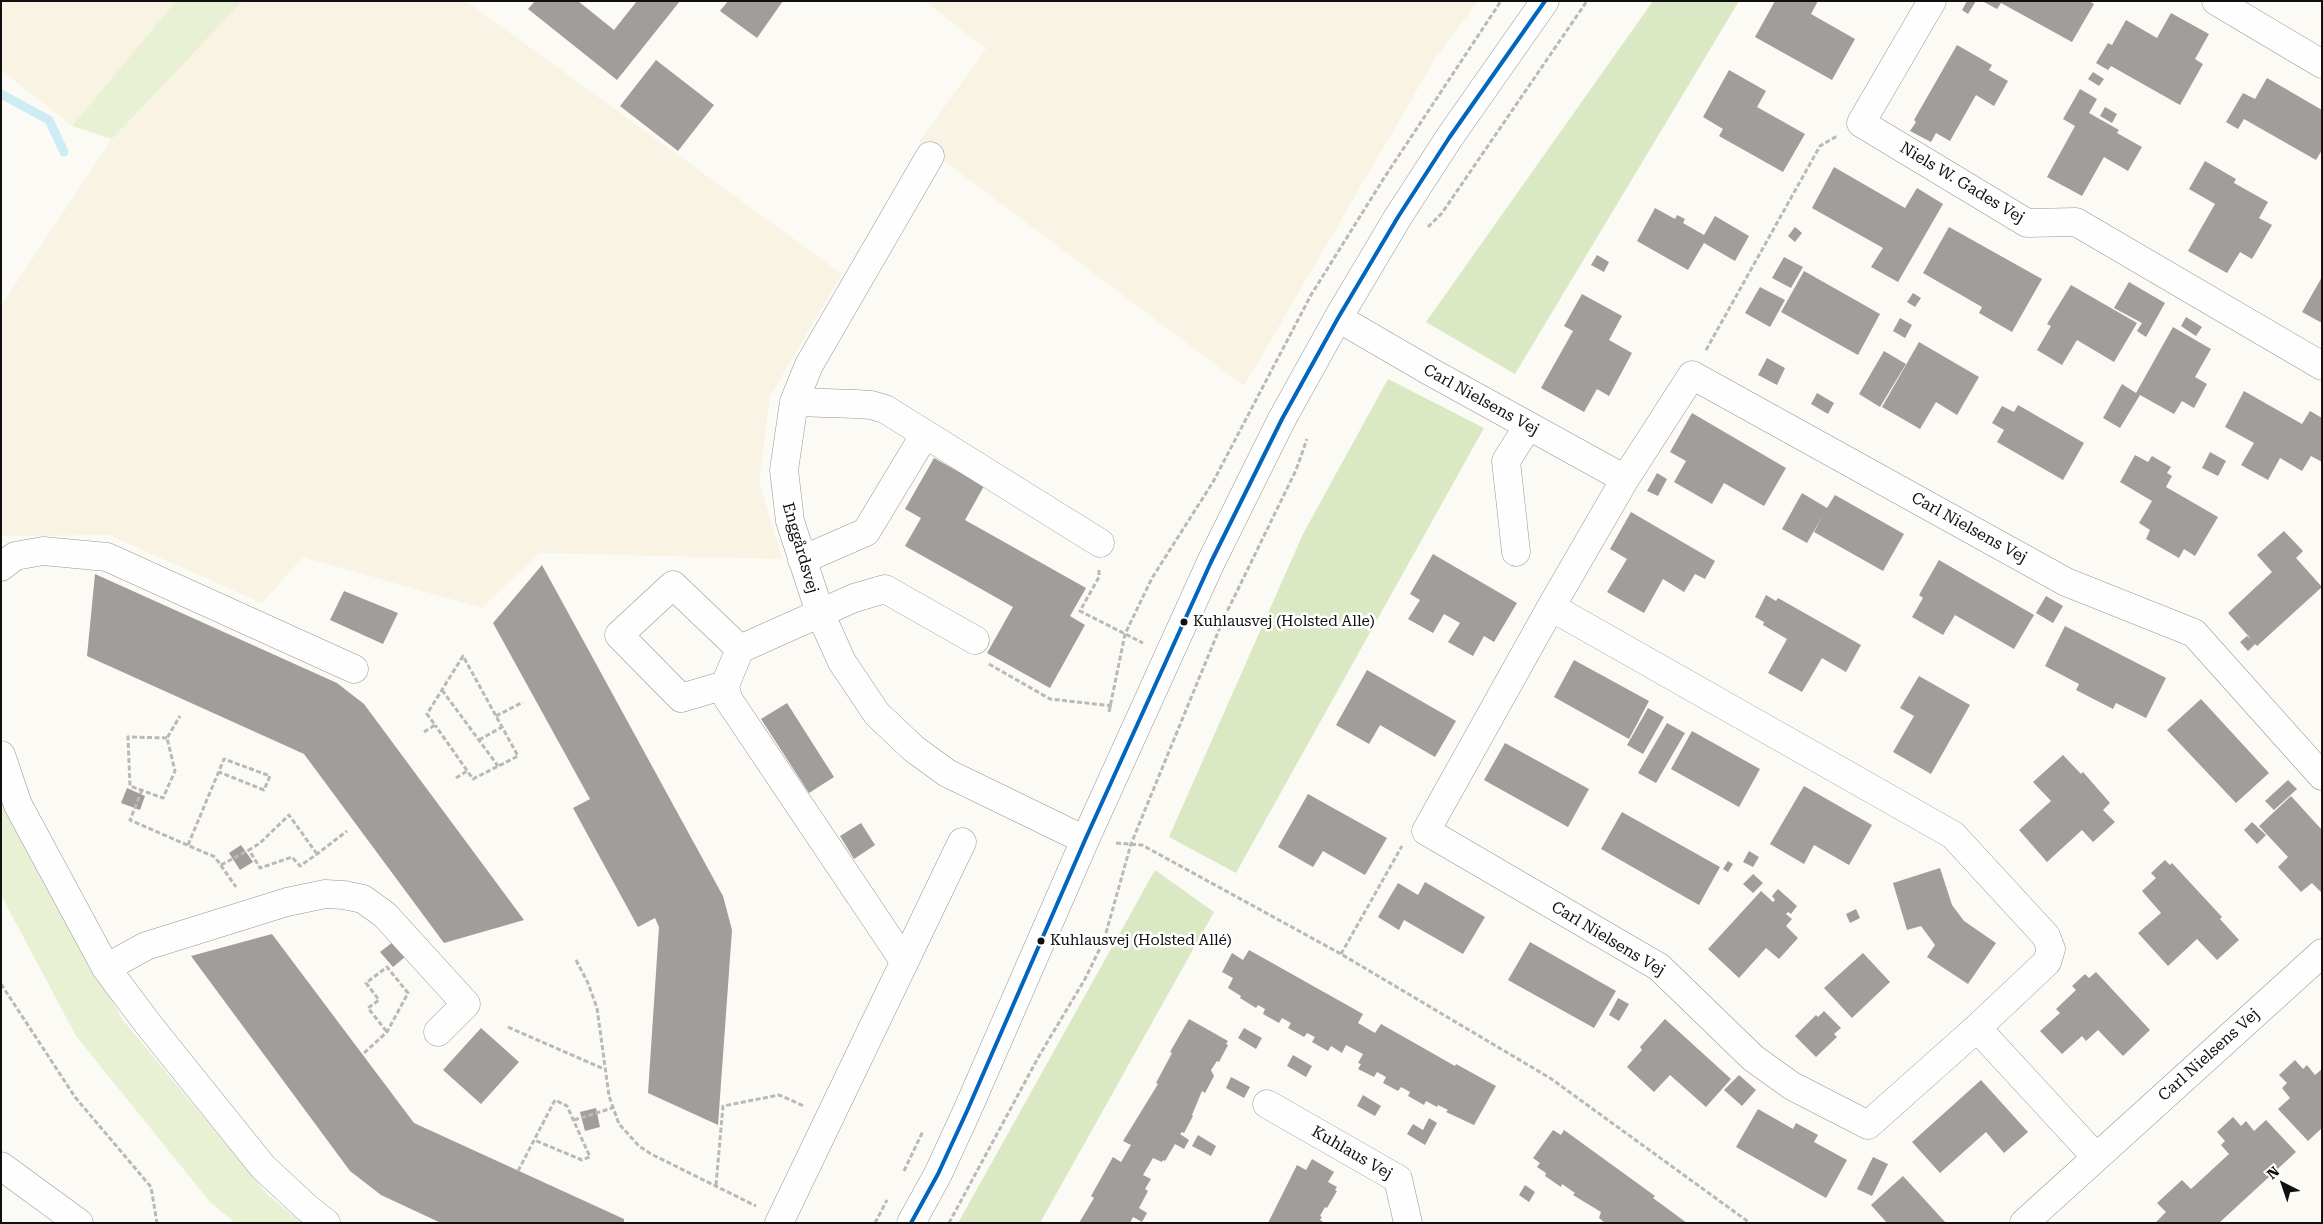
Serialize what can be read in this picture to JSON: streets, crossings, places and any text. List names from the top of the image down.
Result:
{
  "streets": {
    "street": [
      "Niels W. Gades Vej",
      "Carl Nielsens Vej",
      "Enggårdsvej",
      "Kuhlaus Vej"
    ]
  },
  "places": ["Kuhlausvej (Holsted Alle)", "Kuhlausvej (Holsted Allé)"],
  "north": "top left"
}
